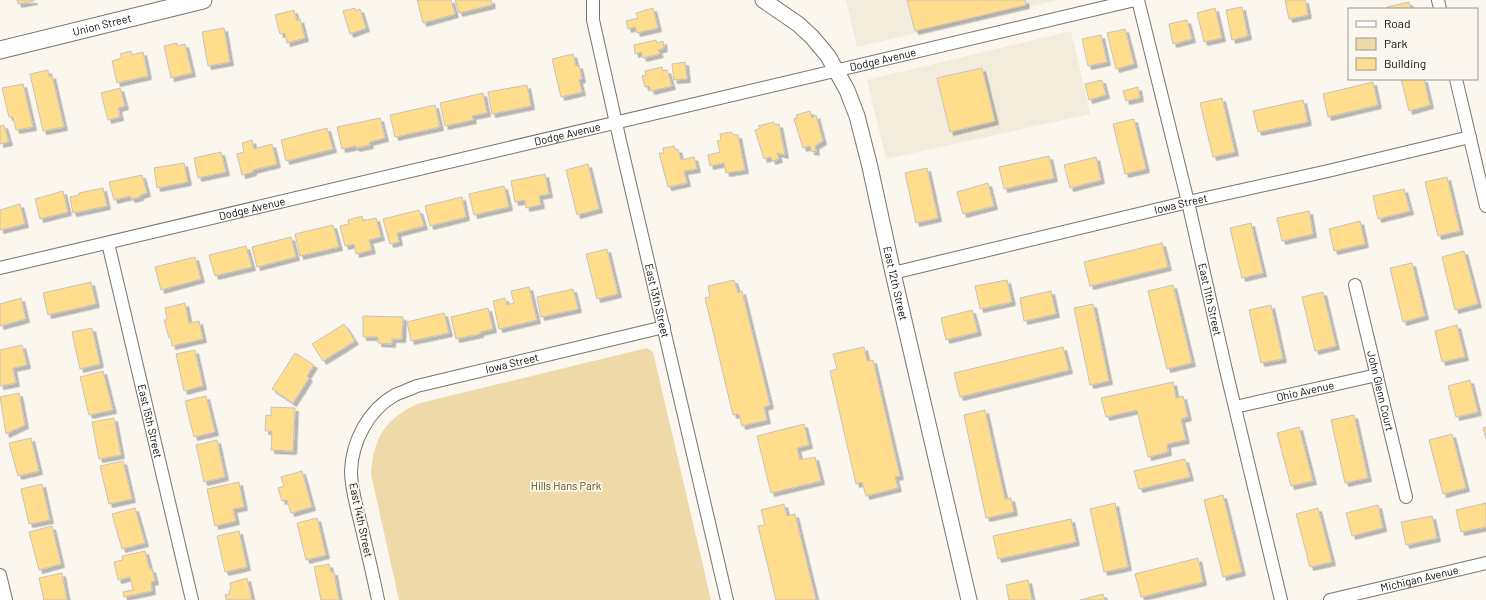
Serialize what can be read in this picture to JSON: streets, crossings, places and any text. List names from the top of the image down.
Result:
{
  "streets": {
    "main road": ["Union Street"],
    "street": [
      "Dodge Avenue",
      "Iowa Street",
      "East 12th Street",
      "East 13th Street",
      "East 11th Street",
      "Ohio Avenue",
      "John Glenn Court",
      "East 15th Street",
      "East 14th Street",
      "Michigan Avenue"
    ]
  },
  "crossings": [
    ["Dodge Avenue", "East 12th Street"],
    ["Dodge Avenue", "East 13th Street"],
    ["Dodge Avenue", "East 15th Street"],
    ["Iowa Street", "East 12th Street"],
    ["Iowa Street", "East 13th Street"],
    ["Iowa Street", "East 11th Street"],
    ["Iowa Street", "East 14th Street"],
    ["East 11th Street", "Ohio Avenue"],
    ["Ohio Avenue", "John Glenn Court"]
  ],
  "parks": ["Hills Hans Park"],
  "legend": ["Road", "Park", "Building"]
}
